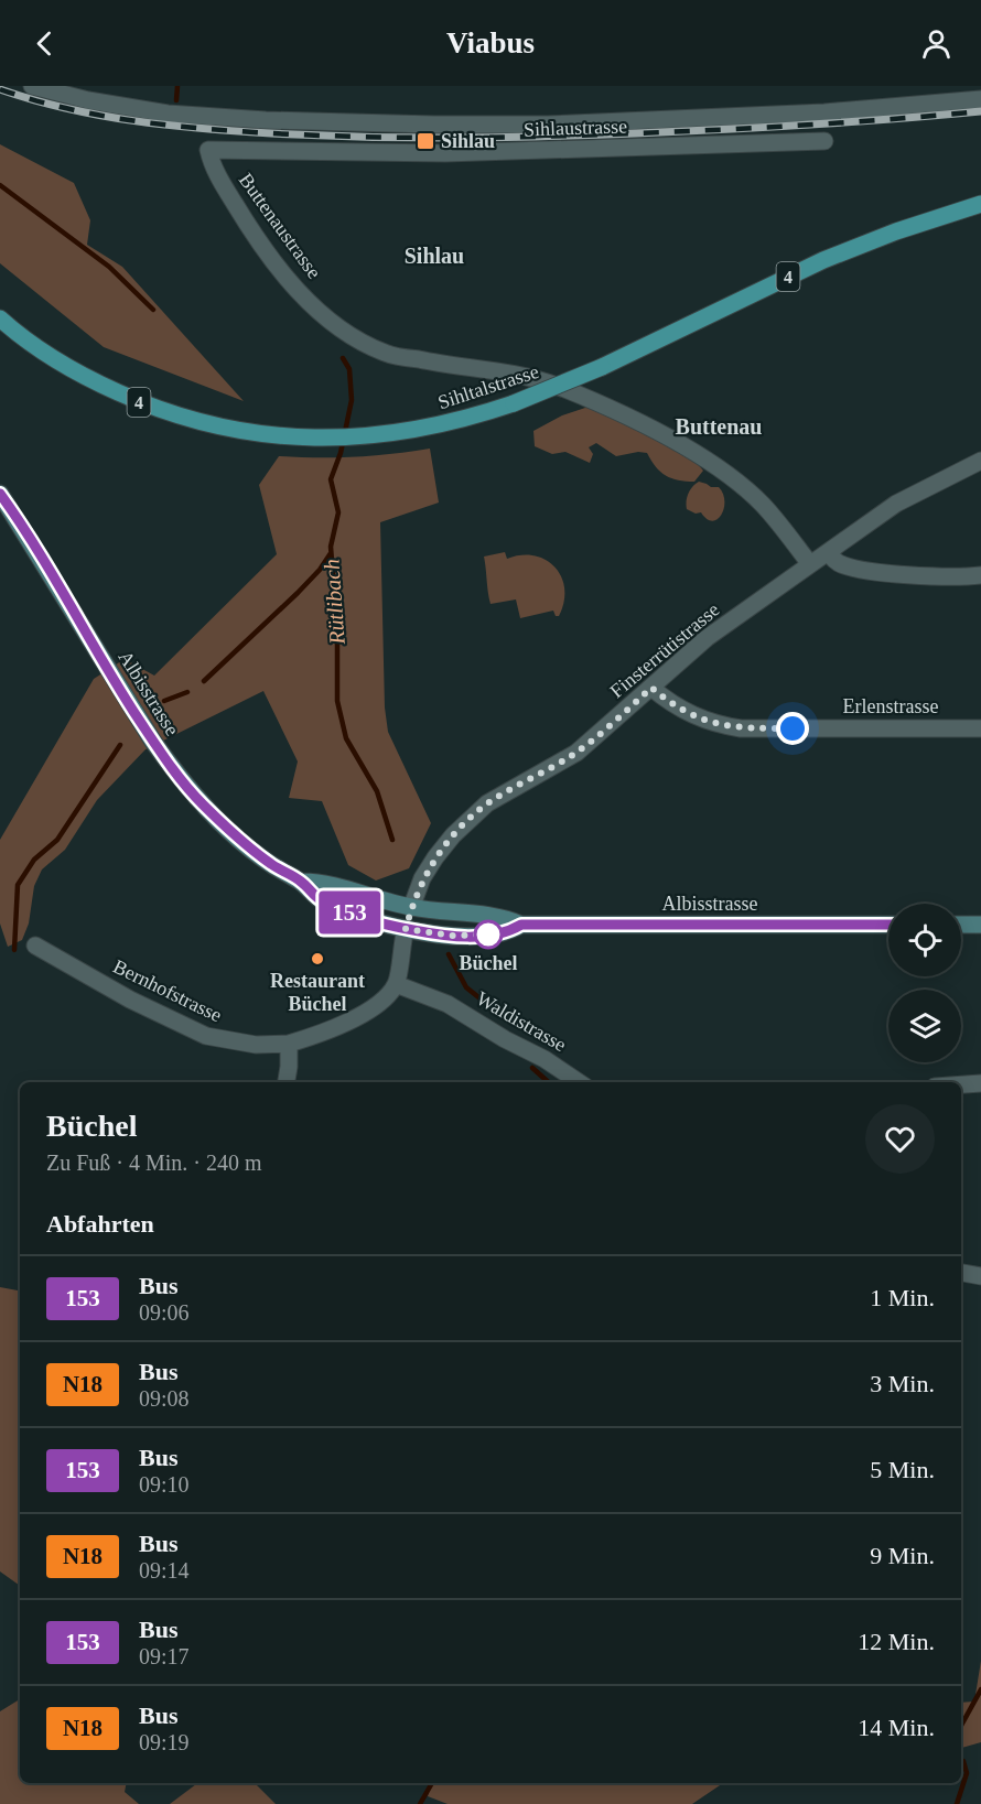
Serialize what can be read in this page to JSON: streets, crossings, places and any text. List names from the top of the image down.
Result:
{
  "streets": {
    "main road": ["4", "Sihltalstrasse", "Albisstrasse"],
    "street": [
      "Sihlaustrasse",
      "Buttenaustrasse",
      "Finsterrütistrasse",
      "Erlenstrasse",
      "Bernhofstrasse",
      "Waldistrasse"
    ]
  },
  "crossings": [
    ["Sihlaustrasse", "Buttenaustrasse"],
    ["Buttenaustrasse", "Finsterrütistrasse"],
    ["Finsterrütistrasse", "Albisstrasse"],
    ["Finsterrütistrasse", "Erlenstrasse"],
    ["Bernhofstrasse", "Waldistrasse"]
  ],
  "districts": ["Sihlau", "Buttenau"],
  "water": ["Rütlibach"],
  "places": {
    "transit": ["Sihlau"],
    "other": ["Büchel", "Restaurant Büchel"]
  },
  "lines": ["bus line 153"],
  "page": {
    "header": "Viabus",
    "on_map": "153",
    "heading": [
      ["Büchel", "Zu Fuß · 4 Min. · 240 m"],
      "Abfahrten"
    ],
    "list": [
      {
        "mark": "153",
        "name": "Bus",
        "note": "09:06",
        "value": "1 Min."
      },
      {
        "mark": "N18",
        "name": "Bus",
        "note": "09:08",
        "value": "3 Min."
      },
      {
        "mark": "153",
        "name": "Bus",
        "note": "09:10",
        "value": "5 Min."
      },
      {
        "mark": "N18",
        "name": "Bus",
        "note": "09:14",
        "value": "9 Min."
      },
      {
        "mark": "153",
        "name": "Bus",
        "note": "09:17",
        "value": "12 Min."
      },
      {
        "mark": "N18",
        "name": "Bus",
        "note": "09:19",
        "value": "14 Min."
      }
    ]
  }
}
